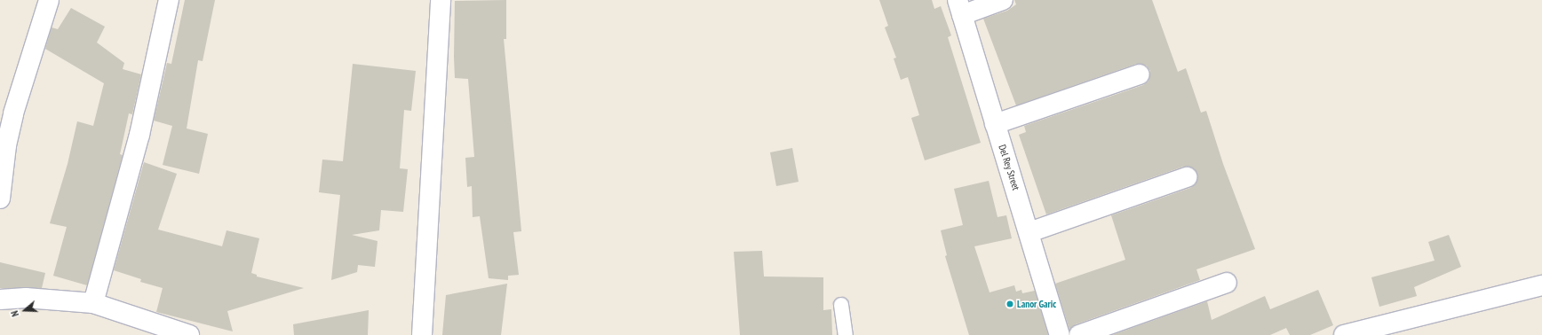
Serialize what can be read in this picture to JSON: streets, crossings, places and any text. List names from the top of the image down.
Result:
{
  "streets": {
    "street": ["Del Rey Street"]
  },
  "places": ["Lanor Garic"],
  "north": "left"
}
